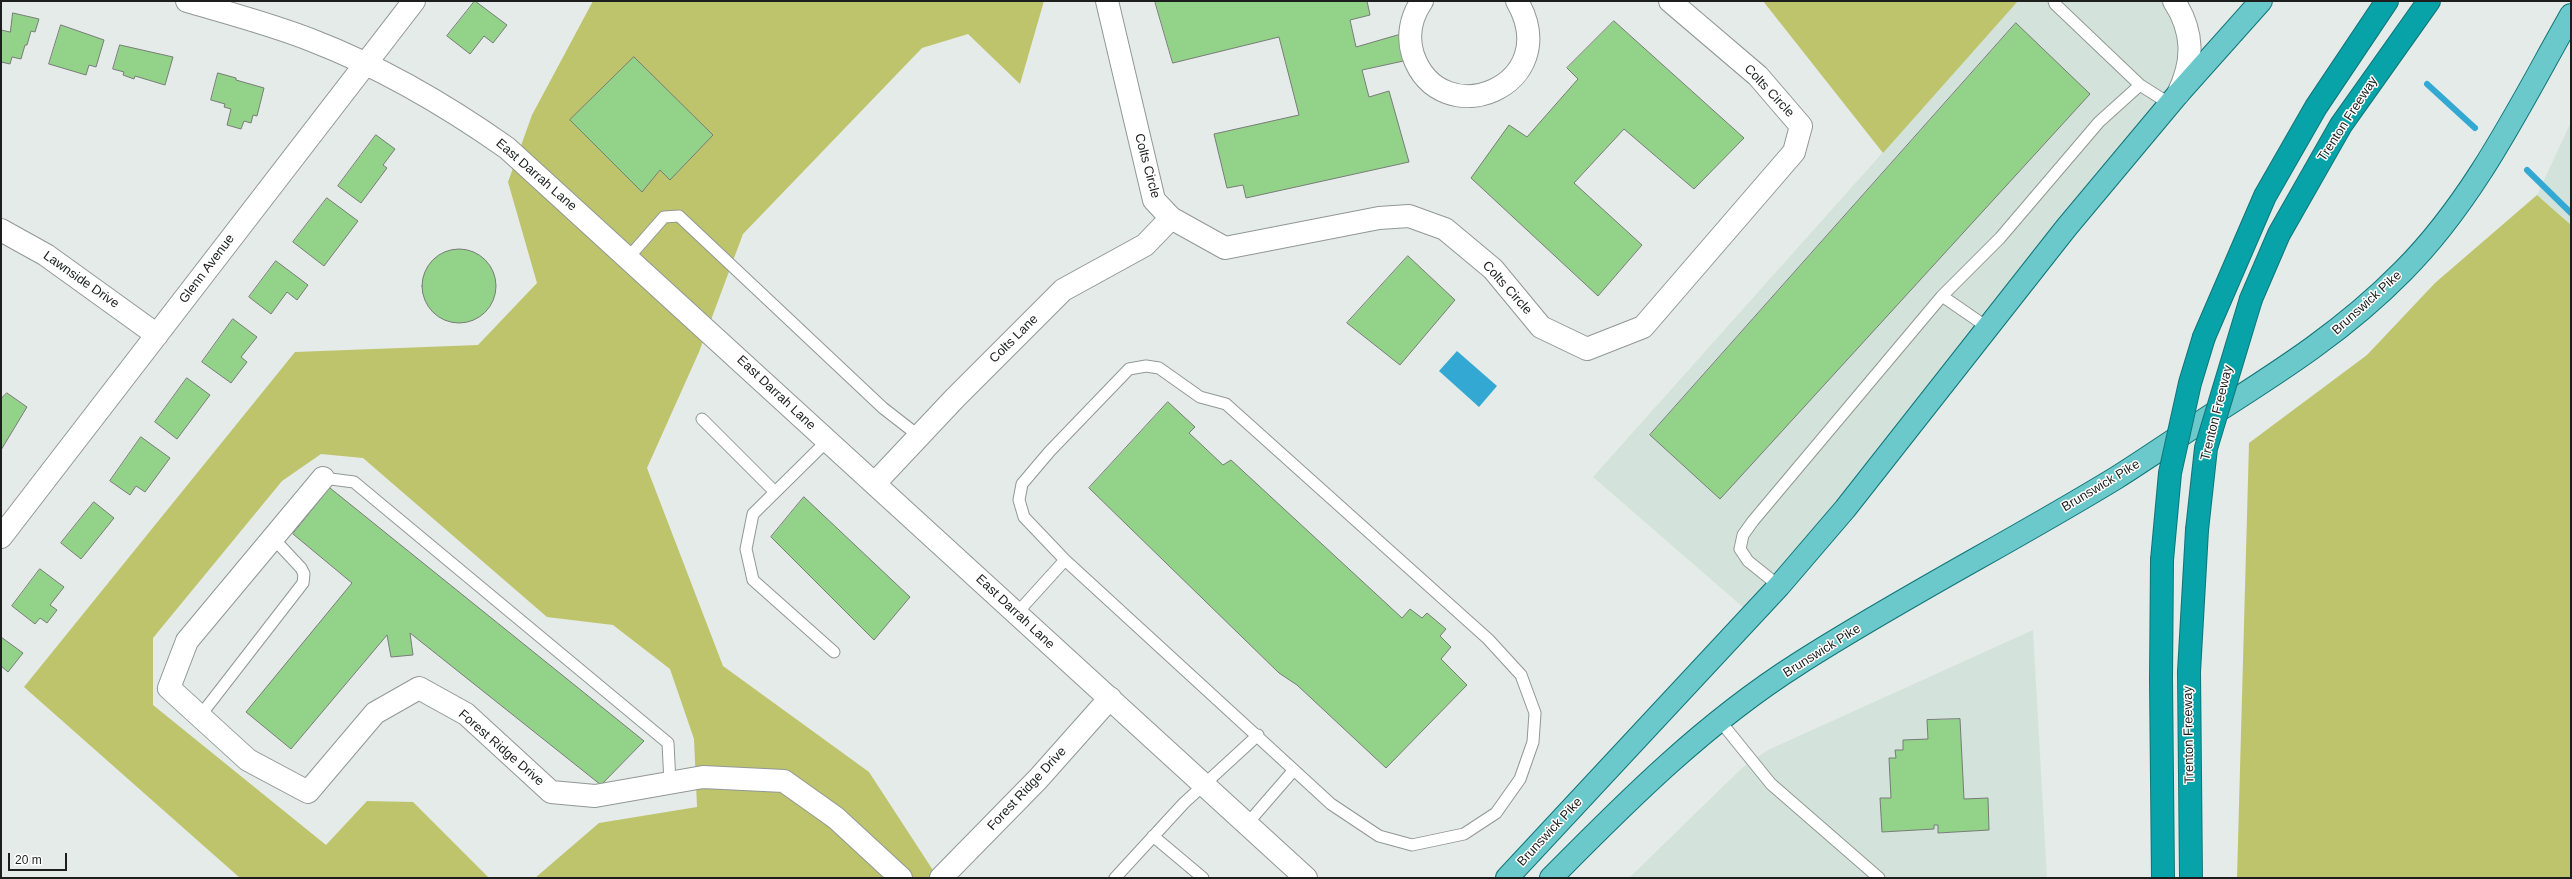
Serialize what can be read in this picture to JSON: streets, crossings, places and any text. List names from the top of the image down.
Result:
{
  "streets": {
    "highway": ["Trenton Freeway"],
    "main road": ["Brunswick Pike"],
    "street": [
      "Colts Circle",
      "East Darrah Lane",
      "Glenn Avenue",
      "Lawnside Drive",
      "Colts Lane",
      "Forest Ridge Drive"
    ]
  },
  "crossings": [
    ["Colts Circle", "Colts Lane"],
    ["East Darrah Lane", "Glenn Avenue"],
    ["East Darrah Lane", "Colts Lane"],
    ["East Darrah Lane", "Forest Ridge Drive"],
    ["Glenn Avenue", "Lawnside Drive"]
  ],
  "scale_bar": "20 m"
}
